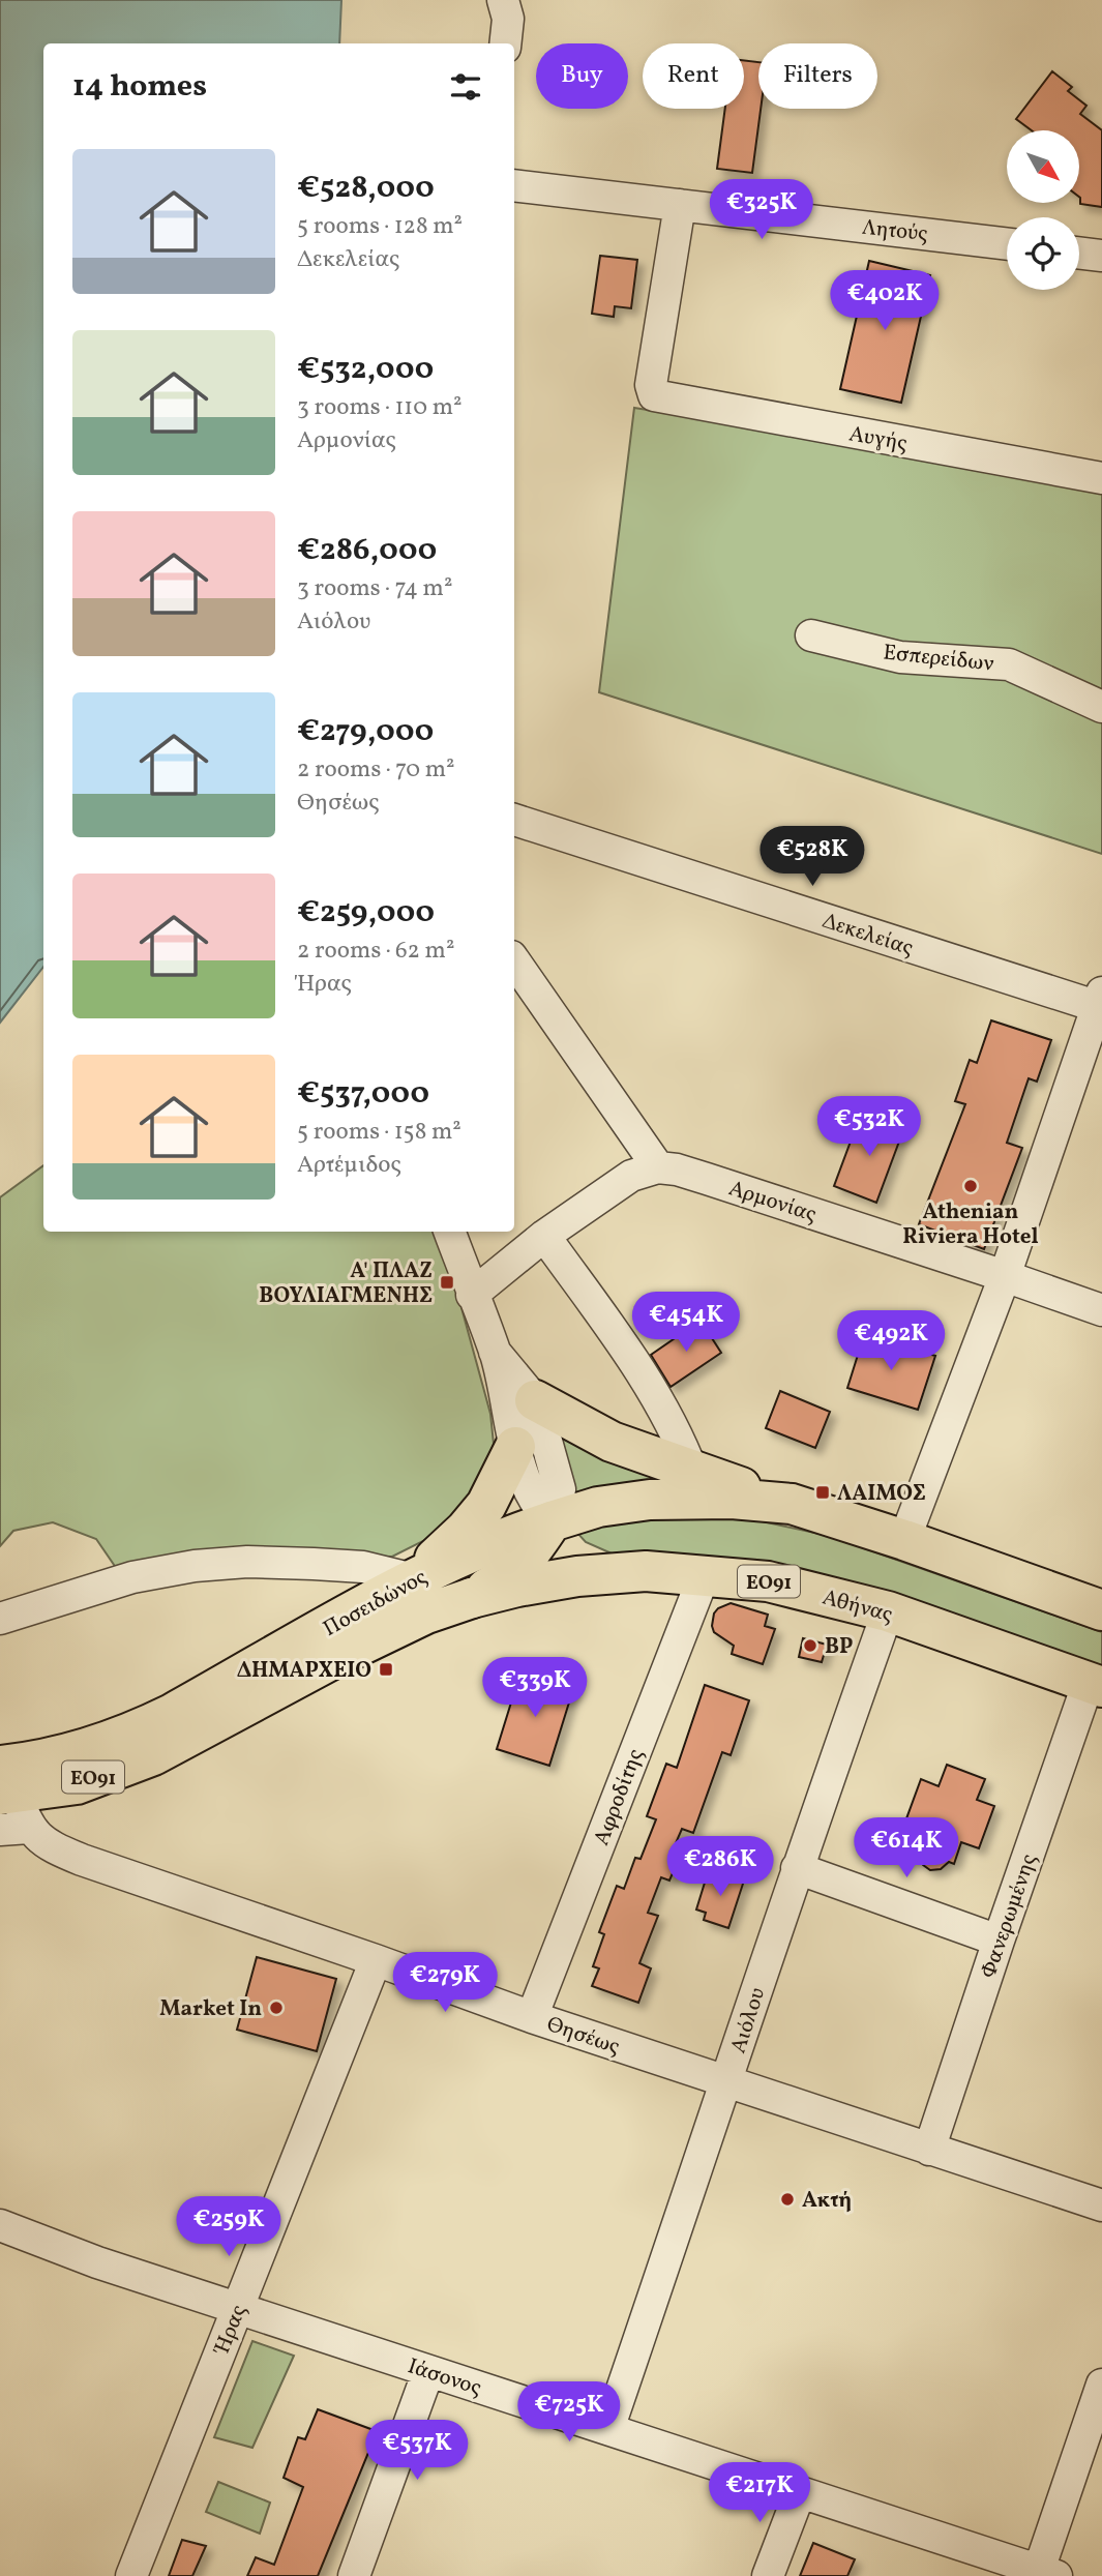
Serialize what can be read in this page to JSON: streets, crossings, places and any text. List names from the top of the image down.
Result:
{
  "streets": {
    "main road": ["ΕΟ91", "Ποσειδώνος", "Αθήνας"],
    "street": [
      "Λητούς",
      "Αυγής",
      "Εσπερείδων",
      "Δεκελείας",
      "Αρμονίας",
      "Αφροδίτης",
      "Φανερωμένης",
      "Αιόλου",
      "Θησέως",
      "Ήρας",
      "Ιάσονος"
    ]
  },
  "crossings": [
    ["Λητούς", "Αυγής"],
    ["ΕΟ91", "Ποσειδώνος"],
    ["Ποσειδώνος", "Αθήνας"],
    ["Ποσειδώνος", "Θησέως"],
    ["Αθήνας", "Αφροδίτης"],
    ["Αθήνας", "Φανερωμένης"],
    ["Αθήνας", "Αιόλου"],
    ["Αφροδίτης", "Θησέως"],
    ["Φανερωμένης", "Θησέως"],
    ["Αιόλου", "Θησέως"],
    ["Αιόλου", "Ιάσονος"],
    ["Θησέως", "Ήρας"],
    ["Ήρας", "Ιάσονος"]
  ],
  "places": {
    "other": [
      "Athenian Riviera Hotel",
      "BP",
      "Market In",
      "Ακτή"
    ],
    "transit": ["Α' ΠΛΑΖ ΒΟΥΛΙΑΓΜΕΝΗΣ", "ΛΑΙΜΟΣ", "ΔΗΜΑΡΧΕΙΟ"]
  },
  "north": "bottom right",
  "page": {
    "chip": ["Buy", "Rent", "Filters"],
    "heading": "14 homes",
    "list": [
      {
        "name": "€528,000",
        "note": "5 rooms · 128 m² · Δεκελείας"
      },
      {
        "name": "€532,000",
        "note": "3 rooms · 110 m² · Αρμονίας"
      },
      {
        "name": "€286,000",
        "note": "3 rooms · 74 m² · Αιόλου"
      },
      {
        "name": "€279,000",
        "note": "2 rooms · 70 m² · Θησέως"
      },
      {
        "name": "€259,000",
        "note": "2 rooms · 62 m² · Ήρας"
      },
      {
        "name": "€537,000",
        "note": "5 rooms · 158 m² · Αρτέμιδος"
      }
    ],
    "price": [
      "€325K",
      "€402K",
      "€528K",
      "€532K",
      "€454K",
      "€492K",
      "€339K",
      "€614K",
      "€286K",
      "€279K",
      "€259K",
      "€725K",
      "€537K",
      "€217K"
    ]
  }
}
